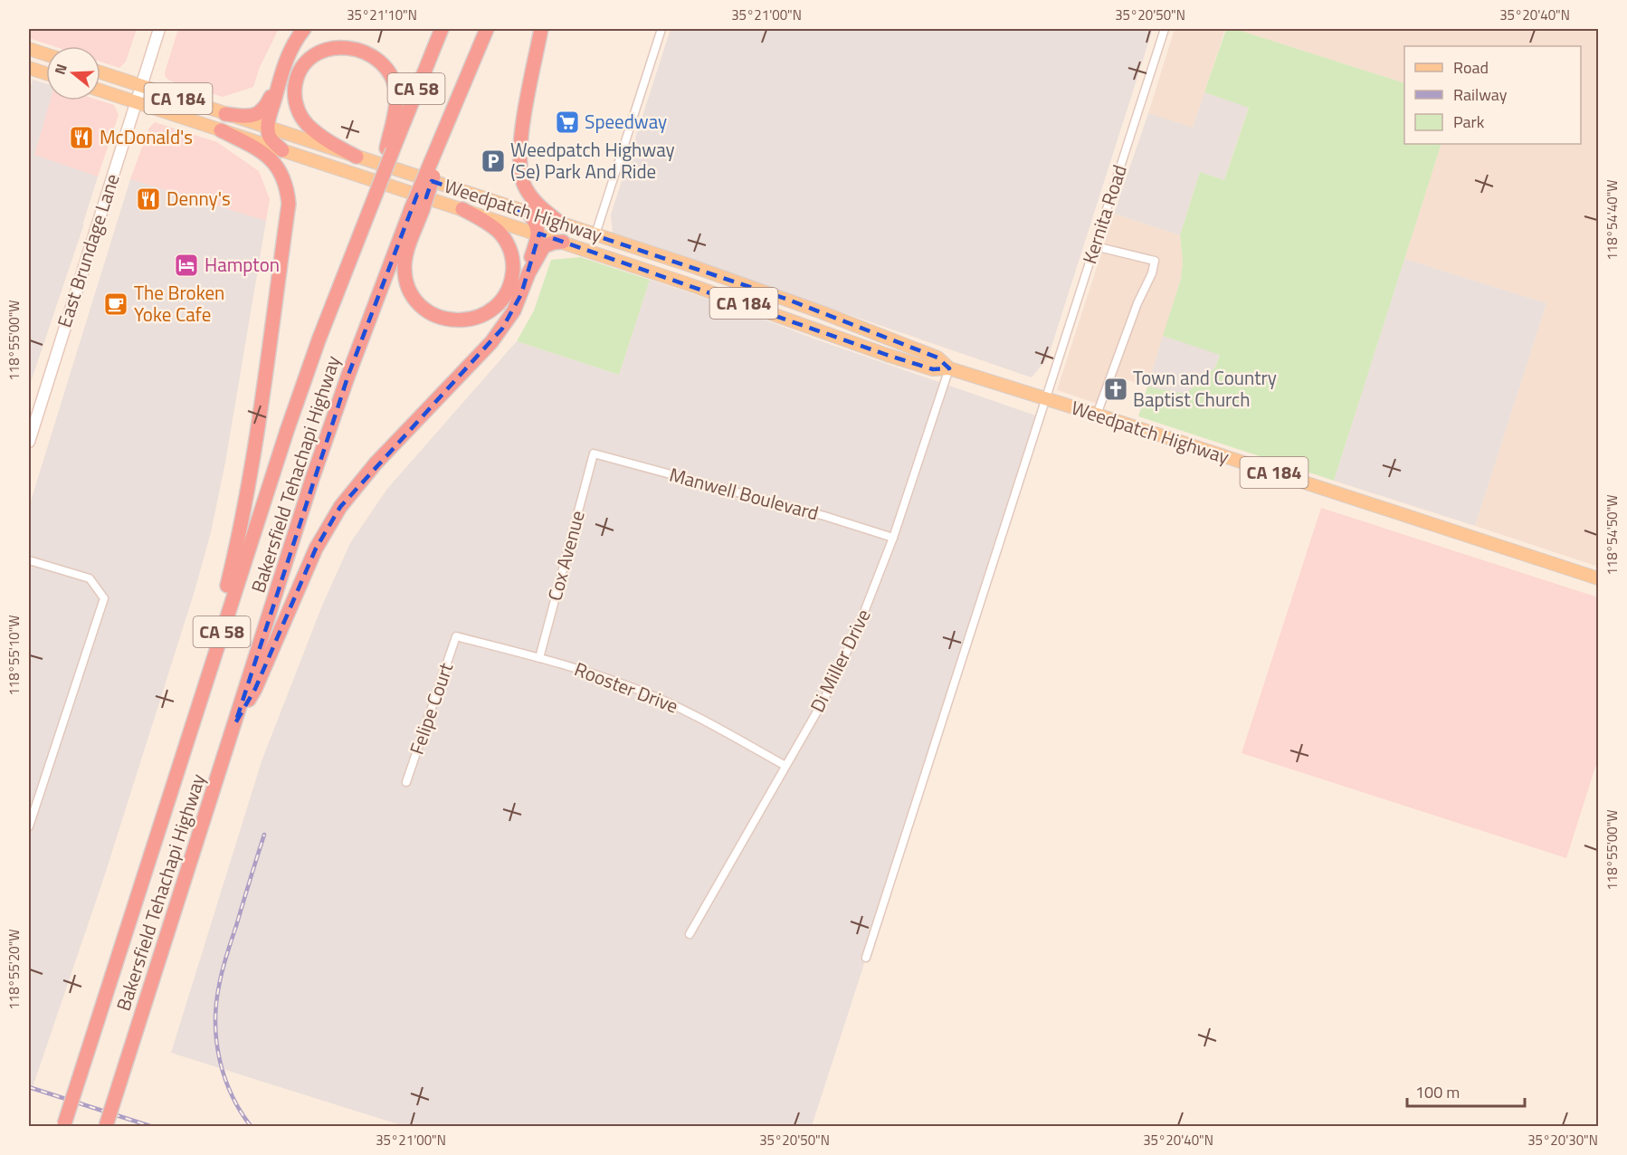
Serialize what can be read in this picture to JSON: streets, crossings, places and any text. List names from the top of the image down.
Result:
{
  "streets": {
    "highway": ["CA 58", "Bakersfield Tehachapi Highway"],
    "main road": ["CA 184", "Weedpatch Highway", "East Brundage Lane"],
    "street": [
      "Kernita Road",
      "Manwell Boulevard",
      "Cox Avenue",
      "Di Miller Drive",
      "Rooster Drive",
      "Felipe Court"
    ]
  },
  "crossings": [
    ["CA 58", "Bakersfield Tehachapi Highway"],
    ["Weedpatch Highway", "Kernita Road"],
    ["Weedpatch Highway", "East Brundage Lane"],
    ["Weedpatch Highway", "Di Miller Drive"],
    ["Manwell Boulevard", "Cox Avenue"],
    ["Manwell Boulevard", "Di Miller Drive"],
    ["Cox Avenue", "Rooster Drive"],
    ["Di Miller Drive", "Rooster Drive"],
    ["Rooster Drive", "Felipe Court"]
  ],
  "places": {
    "supermarket": ["Speedway"],
    "restaurant": ["McDonald's", "Denny's"],
    "parking": ["Weedpatch Highway (Se) Park And Ride"],
    "hotel": ["Hampton"],
    "cafe": ["The Broken Yoke Cafe"],
    "church": ["Town and Country Baptist Church"]
  },
  "legend": ["Road", "Railway", "Park"],
  "scale_bar": "100 m",
  "north": "left",
  "coordinates": [
    "35°21'10\"N",
    "35°21'00\"N",
    "35°20'50\"N",
    "35°20'40\"N",
    "118°54'40\"W",
    "118°55'00\"W",
    "118°54'50\"W",
    "118°55'10\"W",
    "118°55'20\"W",
    "35°20'30\"N"
  ]
}
